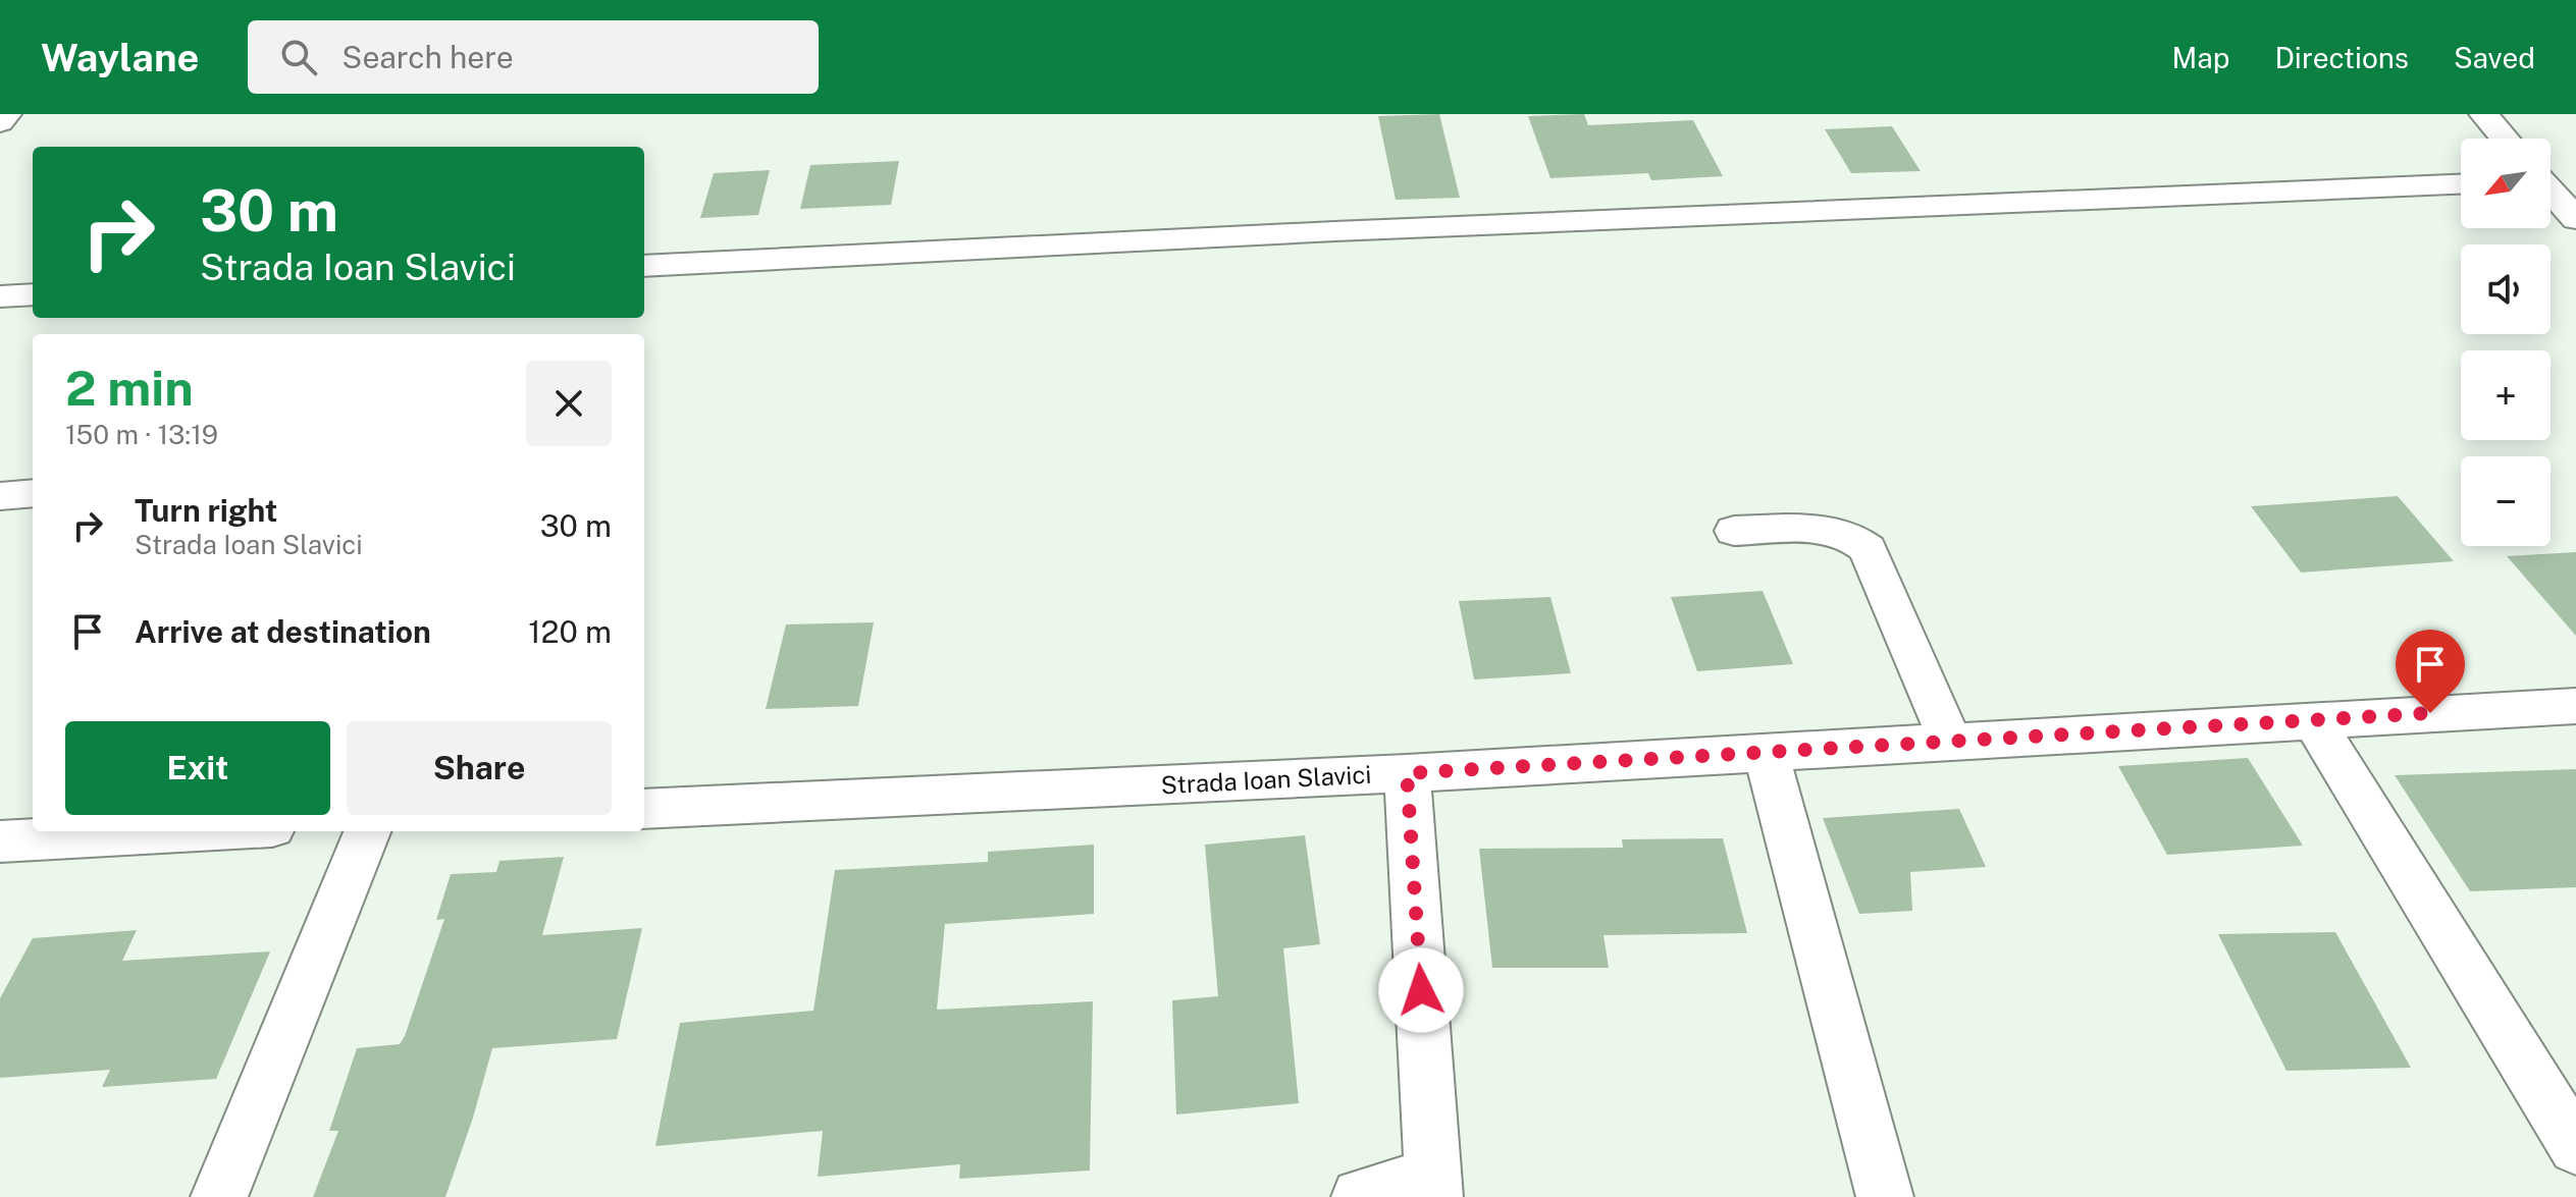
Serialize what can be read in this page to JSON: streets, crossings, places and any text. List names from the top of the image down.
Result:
{
  "streets": {
    "street": ["Strada Ioan Slavici"]
  },
  "north": "bottom left",
  "page": {
    "header": "Waylane",
    "search": "Search here",
    "nav": ["Map", "Directions", "Saved"],
    "map_buttons": ["+", "−"],
    "turn": ["30 m", "Strada Ioan Slavici"],
    "heading": ["2 min", "150 m · 13:19"],
    "list": [
      {
        "name": "Turn right",
        "note": "Strada Ioan Slavici",
        "value": "30 m"
      },
      {
        "name": "Arrive at destination",
        "value": "120 m"
      }
    ],
    "buttons": ["Exit", "Share"]
  }
}
